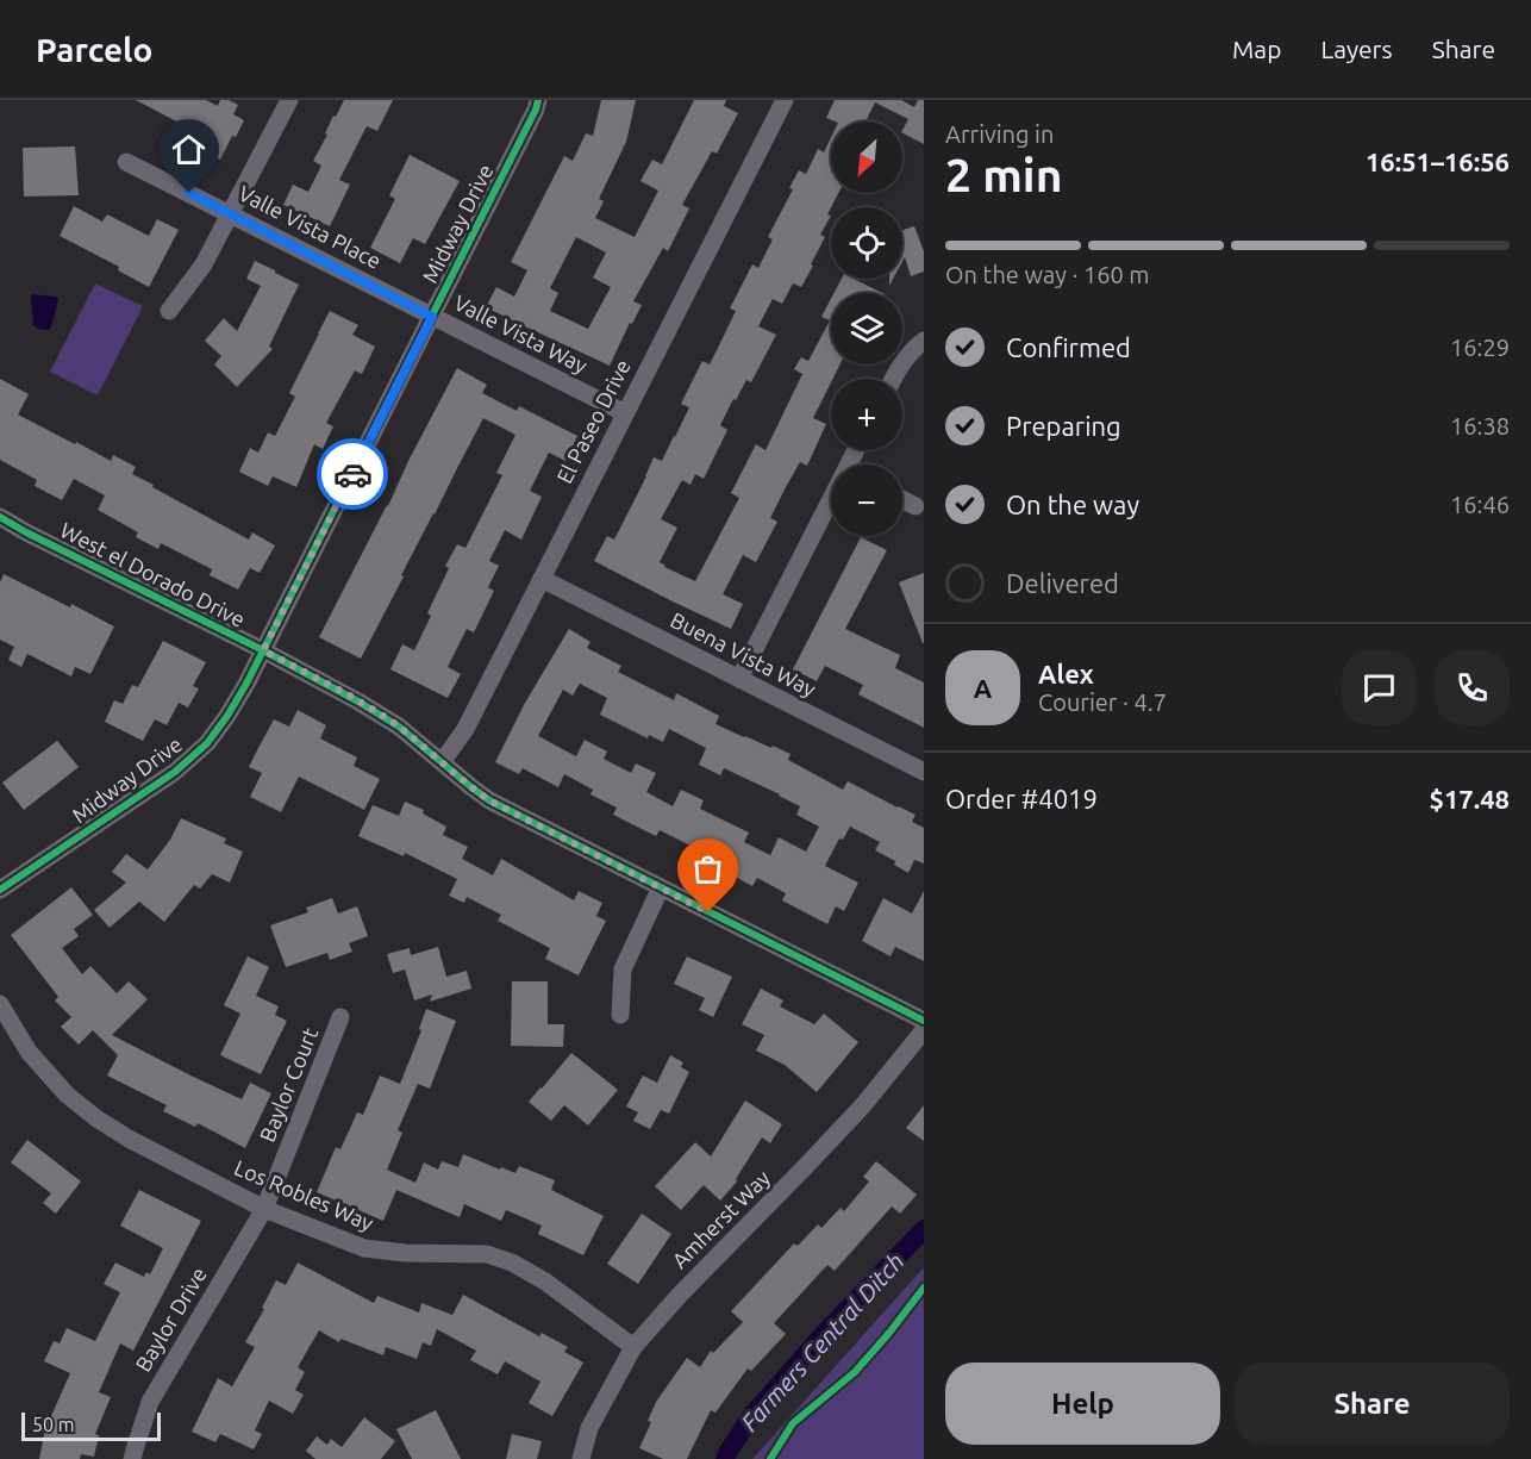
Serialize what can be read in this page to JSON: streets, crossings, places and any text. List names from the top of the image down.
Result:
{
  "streets": {
    "street": [
      "Midway Drive",
      "Valle Vista Place",
      "Valle Vista Way",
      "El Paseo Drive",
      "West el Dorado Drive",
      "Buena Vista Way",
      "Baylor Court",
      "Los Robles Way",
      "Amherst Way",
      "Baylor Drive"
    ]
  },
  "crossings": [
    ["Midway Drive", "Valle Vista Place"],
    ["Midway Drive", "Valle Vista Way"],
    ["Midway Drive", "West el Dorado Drive"],
    ["Valle Vista Place", "Valle Vista Way"],
    ["Valle Vista Way", "El Paseo Drive"],
    ["El Paseo Drive", "West el Dorado Drive"],
    ["El Paseo Drive", "Buena Vista Way"],
    ["Baylor Court", "Los Robles Way"],
    ["Baylor Court", "Baylor Drive"],
    ["Los Robles Way", "Amherst Way"],
    ["Los Robles Way", "Baylor Drive"]
  ],
  "water": ["Farmers Central Ditch"],
  "scale_bar": "50 m",
  "north": "bottom left",
  "page": {
    "header": "Parcelo",
    "nav": ["Map", "Layers", "Share"],
    "heading": ["2 min", "Arriving in", "16:51–16:56"],
    "panel": [
      "Alex",
      "Courier · 4.7",
      "Order #4019",
      "$17.48"
    ],
    "map_buttons": ["+", "−"],
    "bar": "On the way · 160 m",
    "list": [
      ["Confirmed", "16:29"],
      ["Preparing", "16:38"],
      ["On the way", "16:46"],
      "Delivered"
    ],
    "round": "A",
    "buttons": ["Help", "Share"],
    "scale": "50 m"
  }
}
